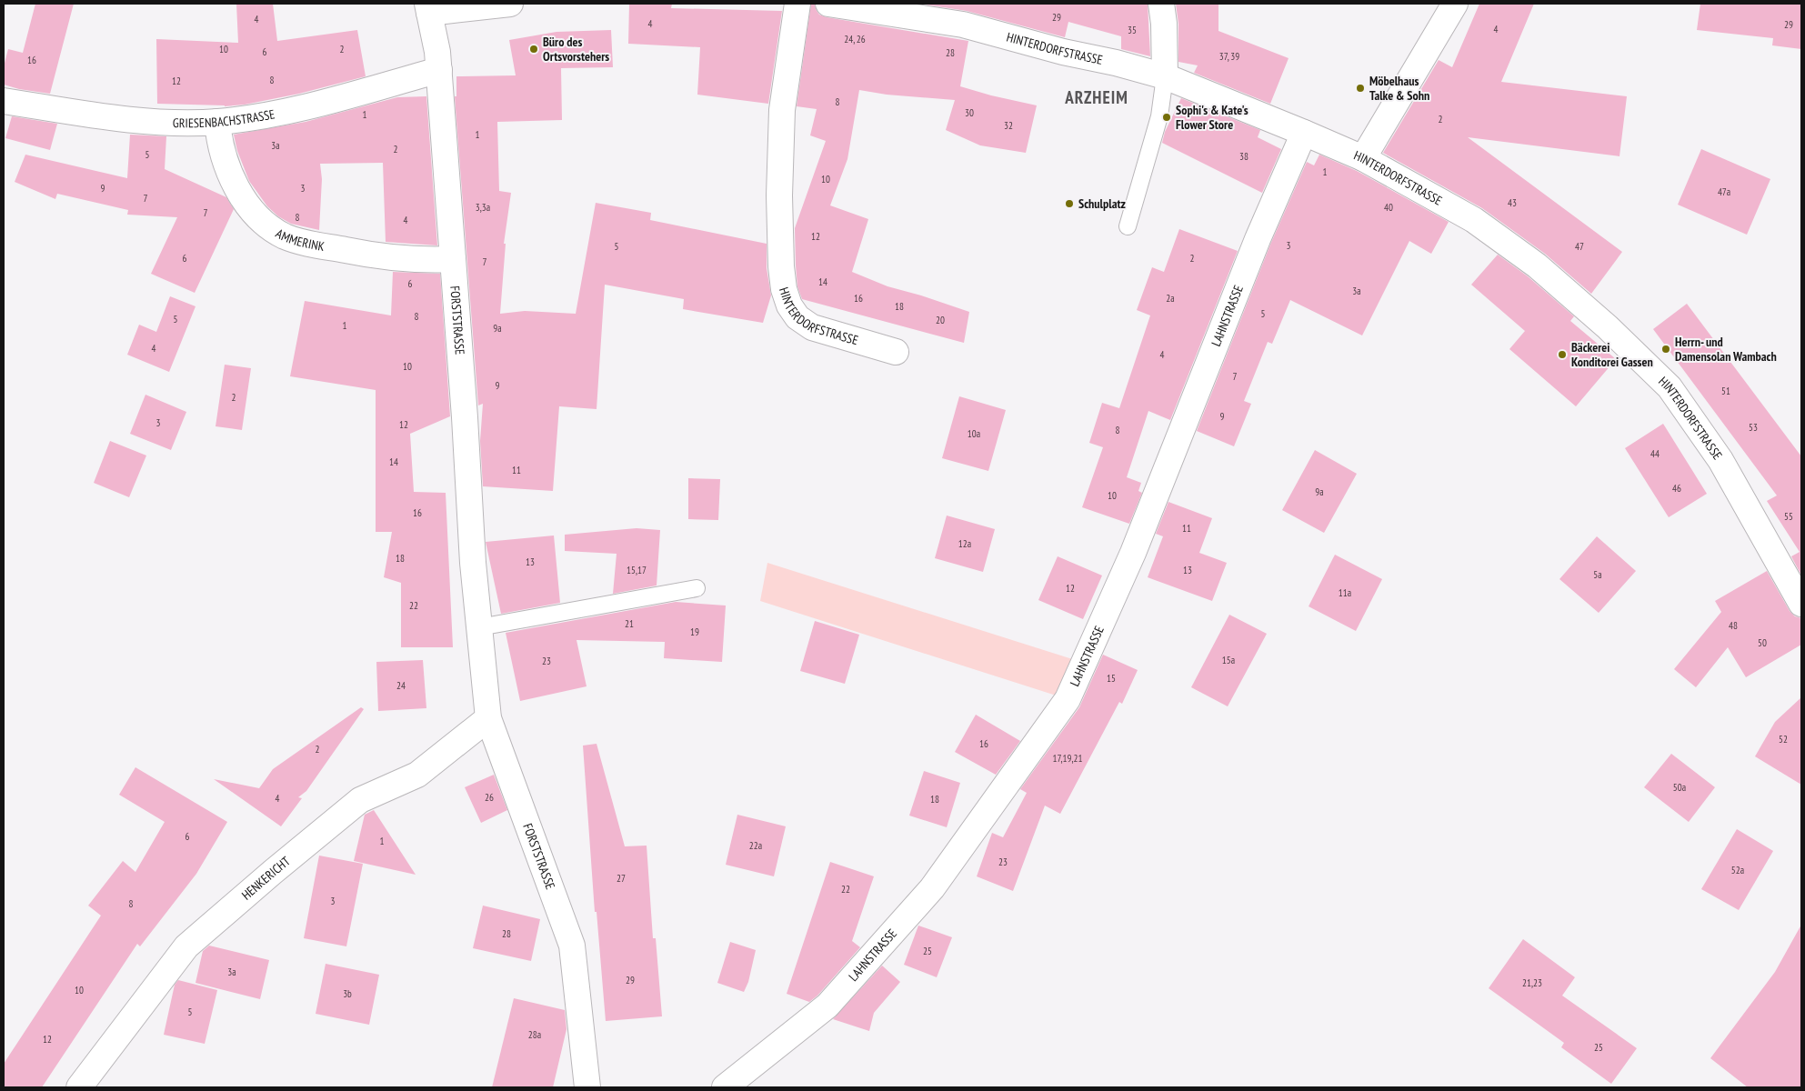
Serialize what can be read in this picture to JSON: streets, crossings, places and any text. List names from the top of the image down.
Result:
{
  "streets": {
    "street": [
      "HINTERDORFSTRASSE",
      "GRIESENBACHSTRASSE",
      "AMMERINK",
      "LAHNSTRASSE",
      "FORSTSTRASSE",
      "HENKERICHT"
    ]
  },
  "crossings": [
    ["HINTERDORFSTRASSE", "LAHNSTRASSE"],
    ["GRIESENBACHSTRASSE", "AMMERINK"],
    ["GRIESENBACHSTRASSE", "FORSTSTRASSE"],
    ["AMMERINK", "FORSTSTRASSE"],
    ["FORSTSTRASSE", "HENKERICHT"]
  ],
  "districts": ["ARZHEIM"],
  "places": [
    "Büro des Ortsvorstehers",
    "Möbelhaus Talke & Sohn",
    "Sophi's & Kate's Flower Store",
    "Schulplatz",
    "Herrn- und Damensolan Wambach",
    "Bäckerei Konditorei Gassen"
  ],
  "house_numbers": [
    "29",
    "4",
    "4",
    "29",
    "4",
    "35",
    "24, 26",
    "10",
    "2",
    "6",
    "28",
    "37, 39",
    "16",
    "8",
    "12",
    "8",
    "30",
    "1",
    "2",
    "32",
    "1",
    "3a",
    "2",
    "5",
    "38",
    "1",
    "10",
    "9",
    "3",
    "47a",
    "7",
    "43",
    "3,3a",
    "40",
    "7",
    "8",
    "4",
    "12",
    "3",
    "5",
    "47",
    "6",
    "2",
    "7",
    "14",
    "6",
    "3a",
    "16",
    "2a",
    "18",
    "5",
    "8",
    "5",
    "20",
    "1",
    "9a",
    "4",
    "4",
    "10",
    "7",
    "9",
    "51",
    "2",
    "9",
    "3",
    "12",
    "53",
    "8",
    "10a",
    "44",
    "14",
    "11",
    "46",
    "9a",
    "10",
    "16",
    "55",
    "11",
    "12a",
    "18",
    "13",
    "15,17",
    "13",
    "5a",
    "12",
    "11a",
    "22",
    "21",
    "48",
    "19",
    "50",
    "15a",
    "23",
    "15",
    "24",
    "52",
    "16",
    "2",
    "17,19,21",
    "50a",
    "26",
    "4",
    "18",
    "6",
    "1",
    "22a",
    "23",
    "52a",
    "27",
    "22",
    "3",
    "8",
    "28",
    "25",
    "3a",
    "29",
    "21,23",
    "10",
    "3b",
    "5",
    "28a",
    "12",
    "25"
  ]
}
